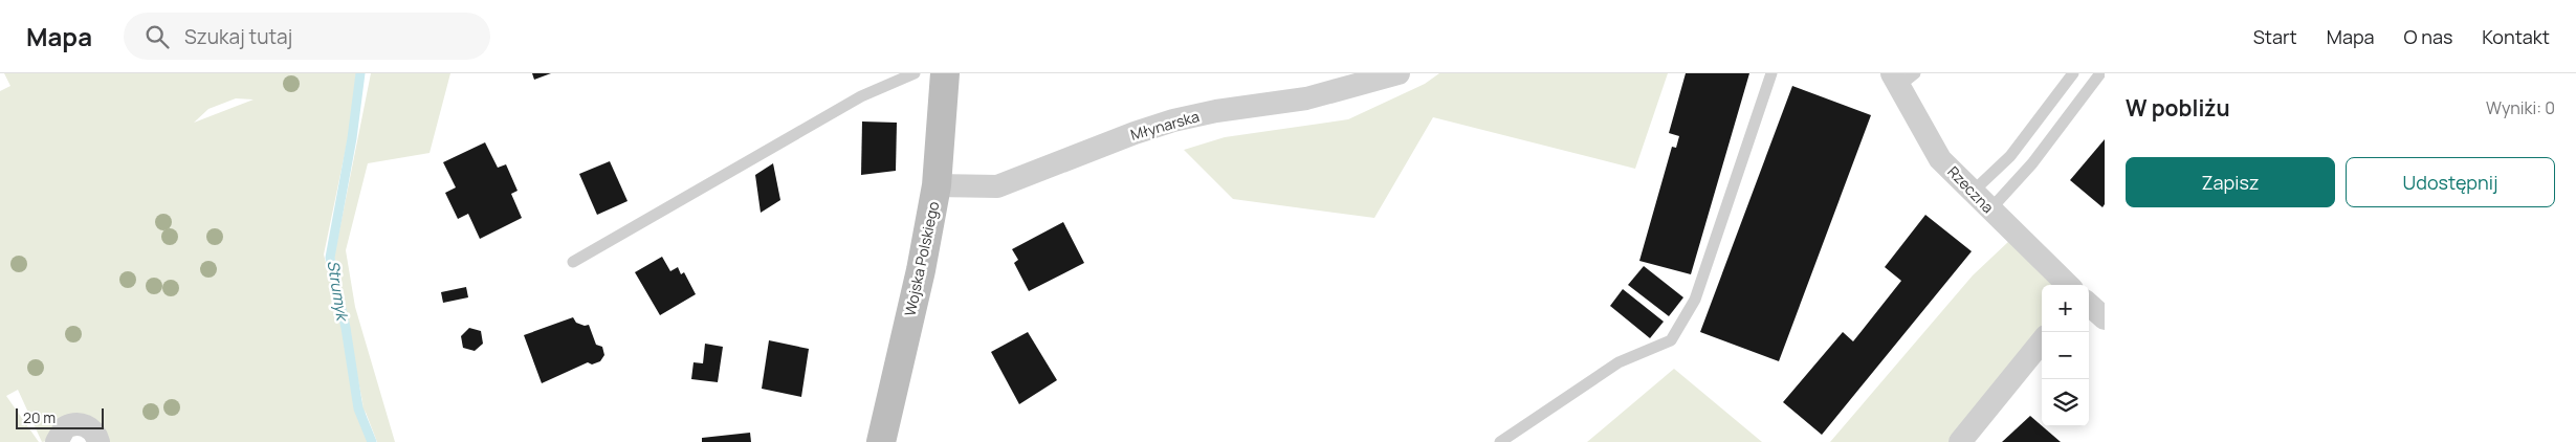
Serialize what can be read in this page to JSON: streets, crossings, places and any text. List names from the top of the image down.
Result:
{
  "streets": {
    "street": ["Młynarska", "Rzeczna", "Wojska Polskiego"]
  },
  "crossings": [
    ["Młynarska", "Wojska Polskiego"]
  ],
  "water": ["Strumyk"],
  "scale_bar": "20 m",
  "page": {
    "header": "Mapa",
    "search": "Szukaj tutaj",
    "nav": [
      "Start",
      "Mapa",
      "O nas",
      "Kontakt"
    ],
    "heading": ["W pobliżu", "Wyniki: 0"],
    "buttons": ["Zapisz", "Udostępnij"],
    "map_buttons": ["+", "−"],
    "scale": "20 m"
  }
}
